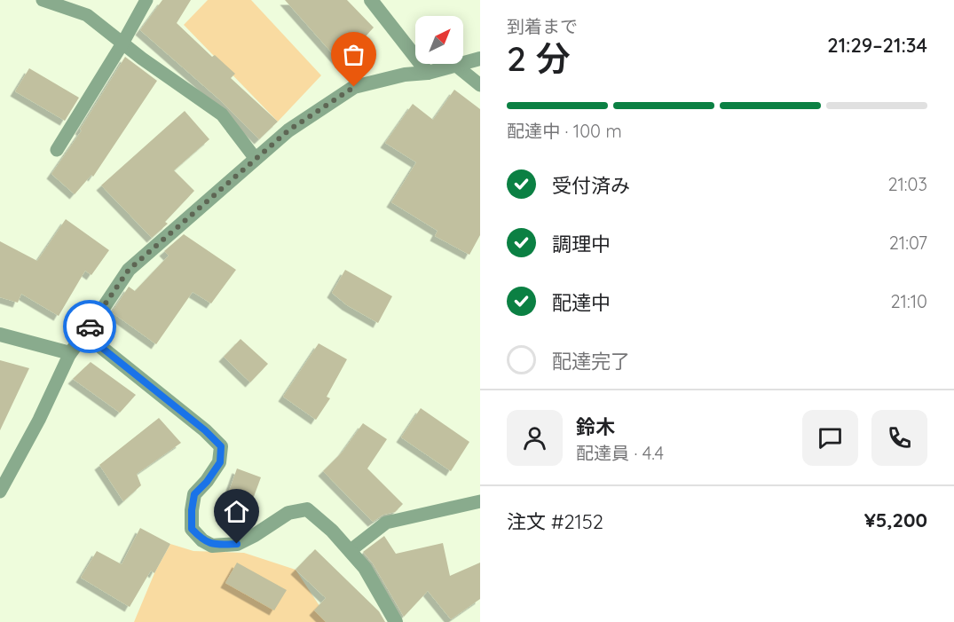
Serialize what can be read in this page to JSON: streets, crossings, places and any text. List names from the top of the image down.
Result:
{
  "north": "top right",
  "page": {
    "heading": ["2 分", "到着まで", "21:29–21:34"],
    "panel": [
      "鈴木",
      "配達員 · 4.4",
      "注文 #2152",
      "¥5,200"
    ],
    "bar": "配達中 · 100 m",
    "list": [
      ["受付済み", "21:03"],
      ["調理中", "21:07"],
      ["配達中", "21:10"],
      "配達完了"
    ]
  }
}
